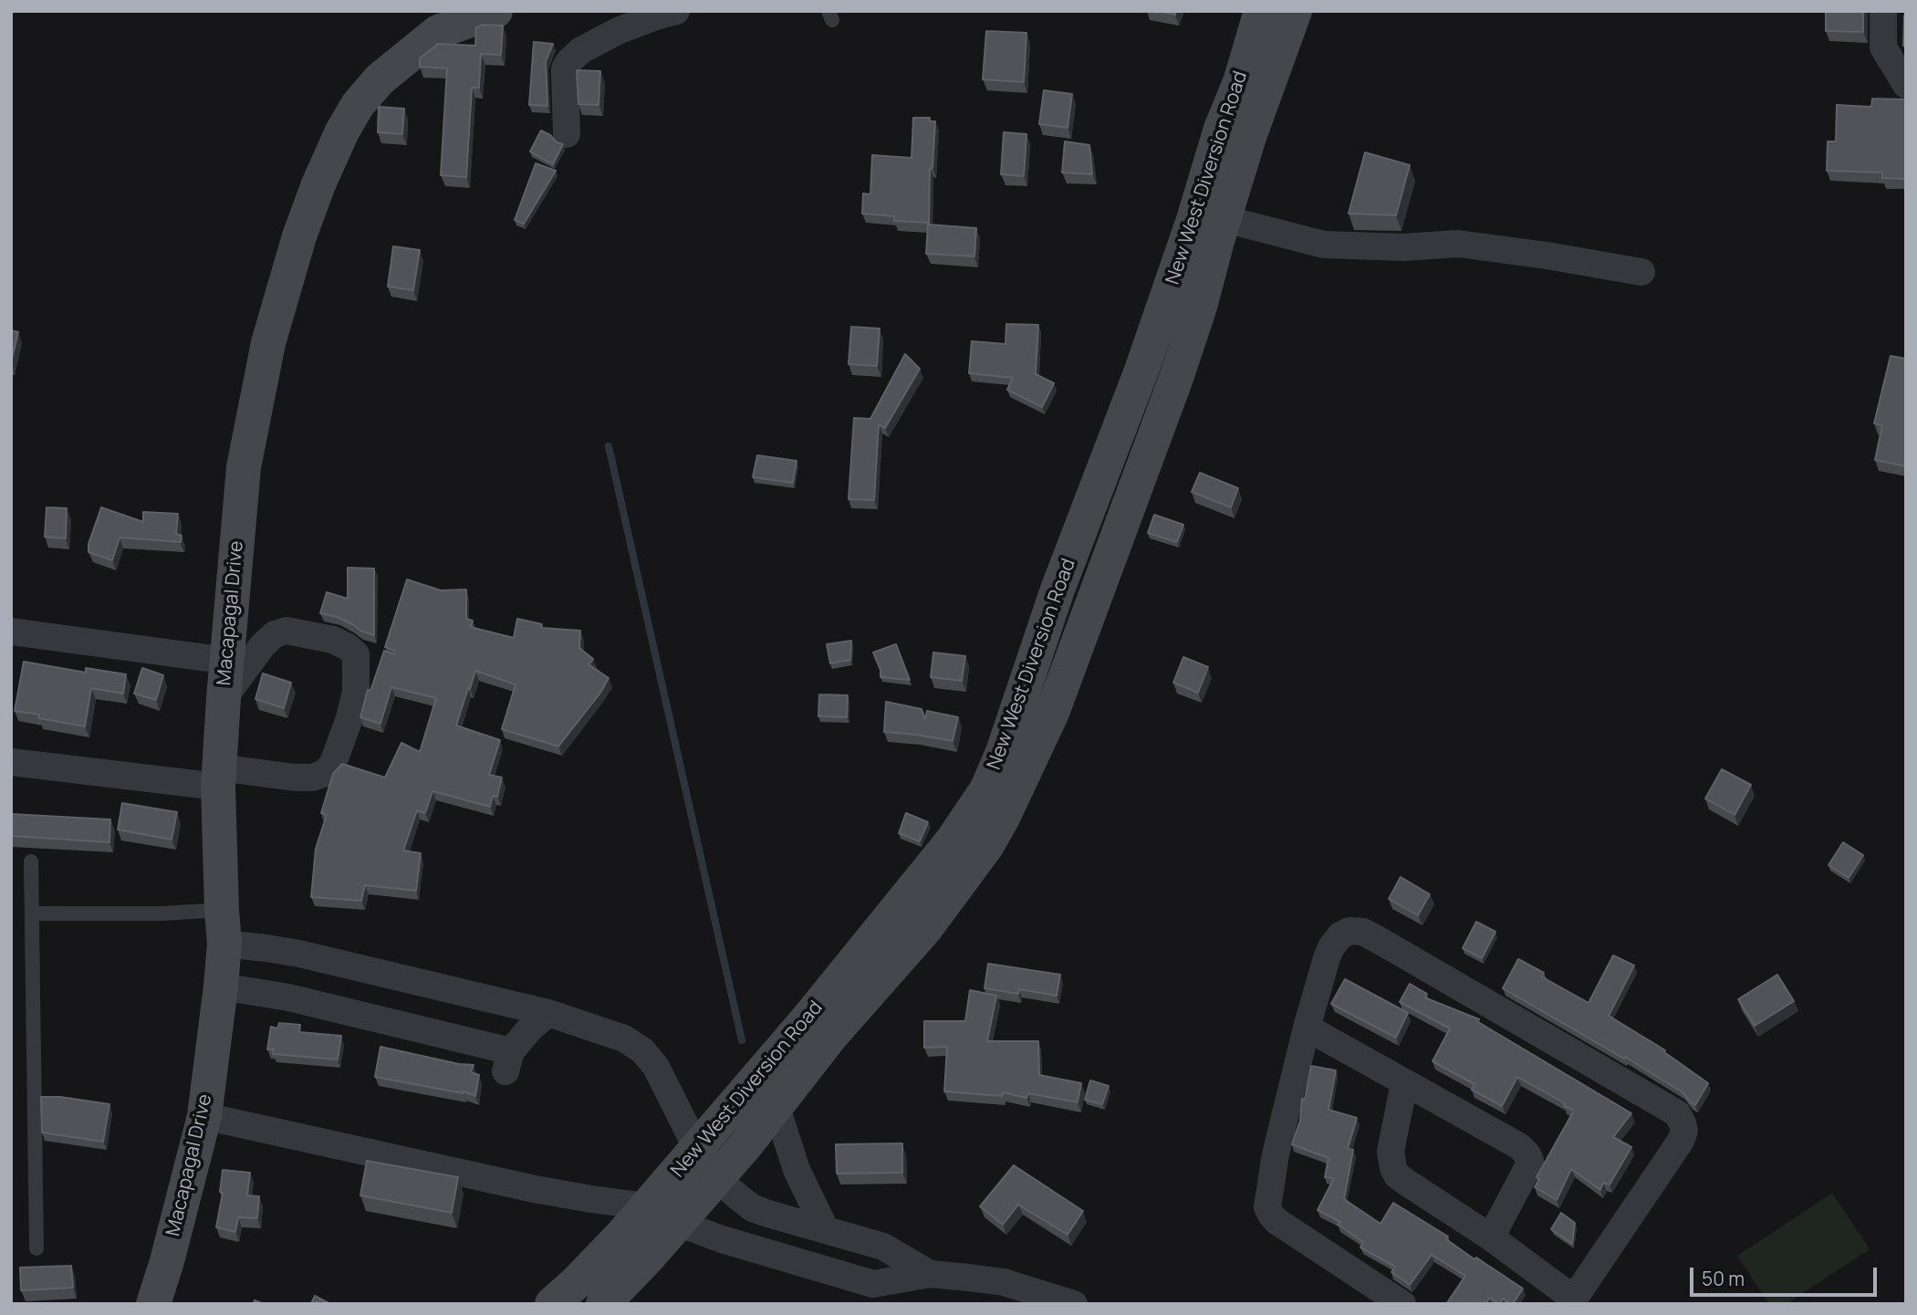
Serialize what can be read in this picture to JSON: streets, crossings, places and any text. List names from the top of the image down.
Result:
{
  "streets": {
    "street": ["New West Diversion Road", "Macapagal Drive"]
  },
  "scale_bar": "50 m"
}
